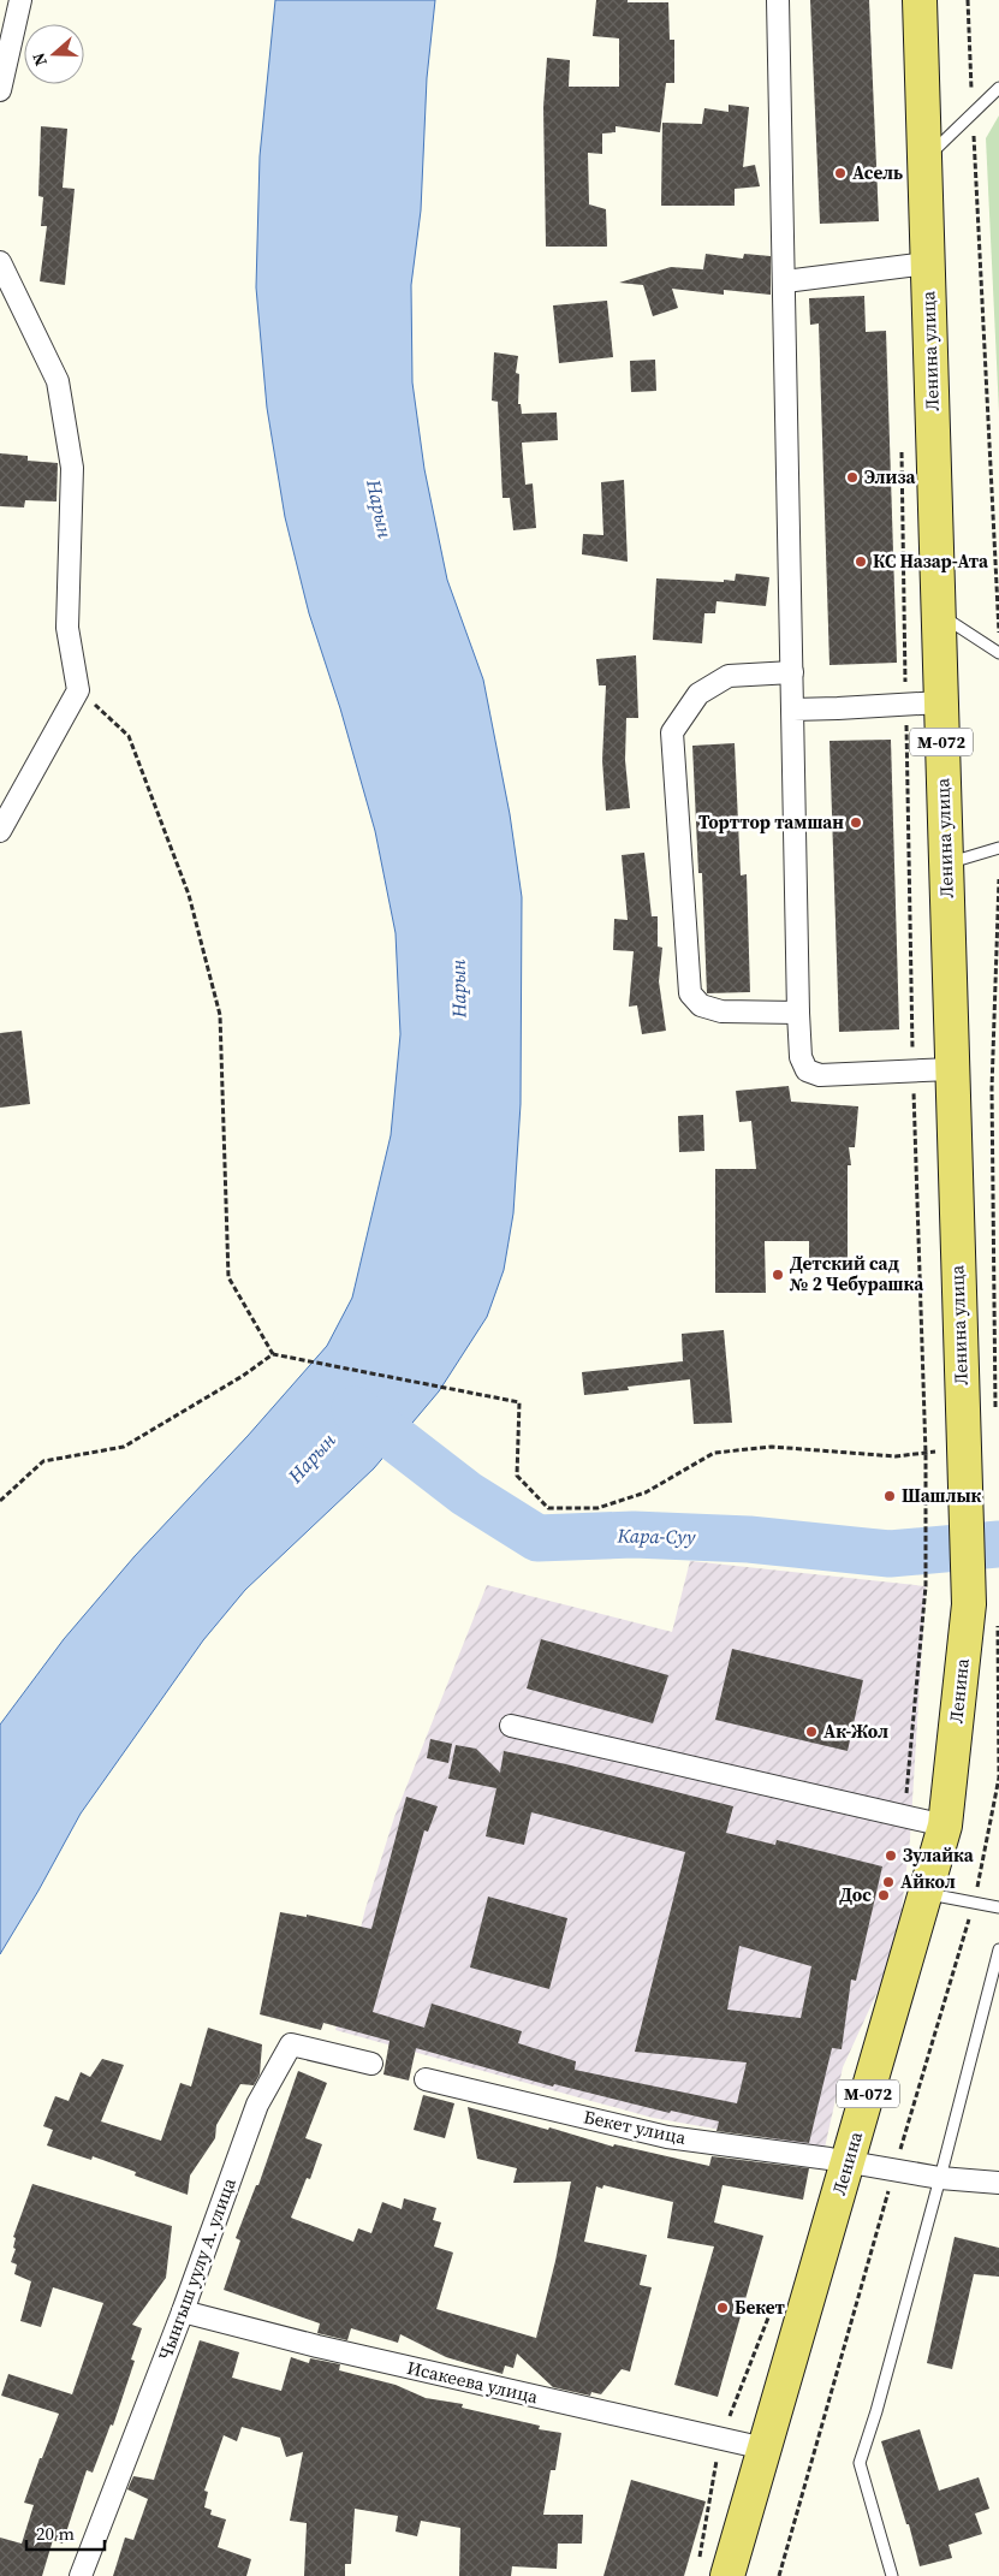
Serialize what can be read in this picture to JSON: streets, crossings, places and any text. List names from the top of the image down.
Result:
{
  "streets": {
    "main road": ["Ленина улица", "М-072", "Ленина"],
    "street": ["Бекет улица", "Чынгыш уулу А. улица", "Исакеева улица"]
  },
  "crossings": [
    ["Ленина улица", "Ленина"],
    ["Ленина", "Бекет улица"],
    ["Ленина", "Исакеева улица"],
    ["Чынгыш уулу А. улица", "Исакеева улица"]
  ],
  "water": ["Нарын", "Кара-Суу"],
  "places": [
    "Асель",
    "Элиза",
    "КС Назар-Ата",
    "Торттор тамшан",
    "Детский сад № 2 Чебурашка",
    "Шашлык",
    "Ак-Жол",
    "Зулайка",
    "Айкол",
    "Дос",
    "Бекет"
  ],
  "scale_bar": "20 m",
  "north": "left"
}
